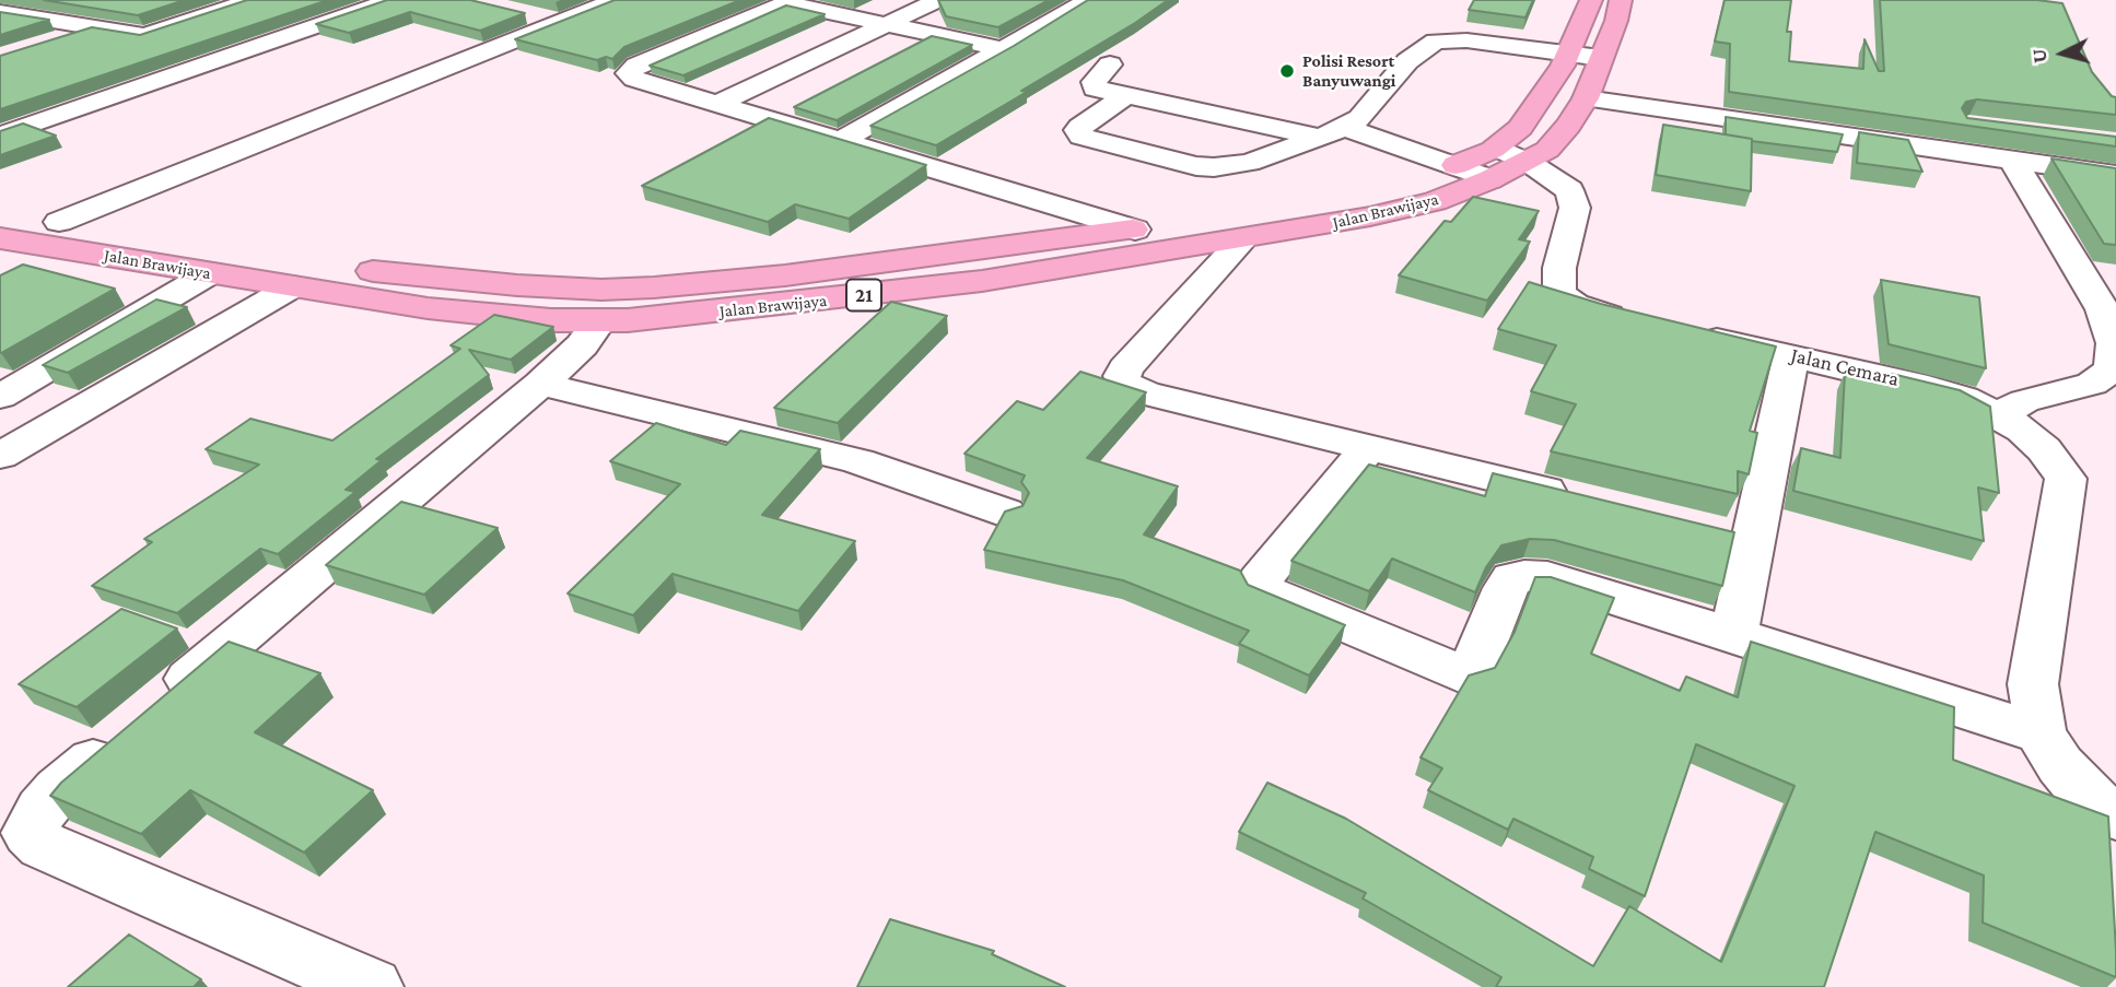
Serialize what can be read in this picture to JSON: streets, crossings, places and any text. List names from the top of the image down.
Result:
{
  "streets": {
    "highway": ["Jalan Brawijaya", "21"],
    "street": ["Jalan Cemara"]
  },
  "places": ["Polisi Resort Banyuwangi"],
  "north": "left"
}
